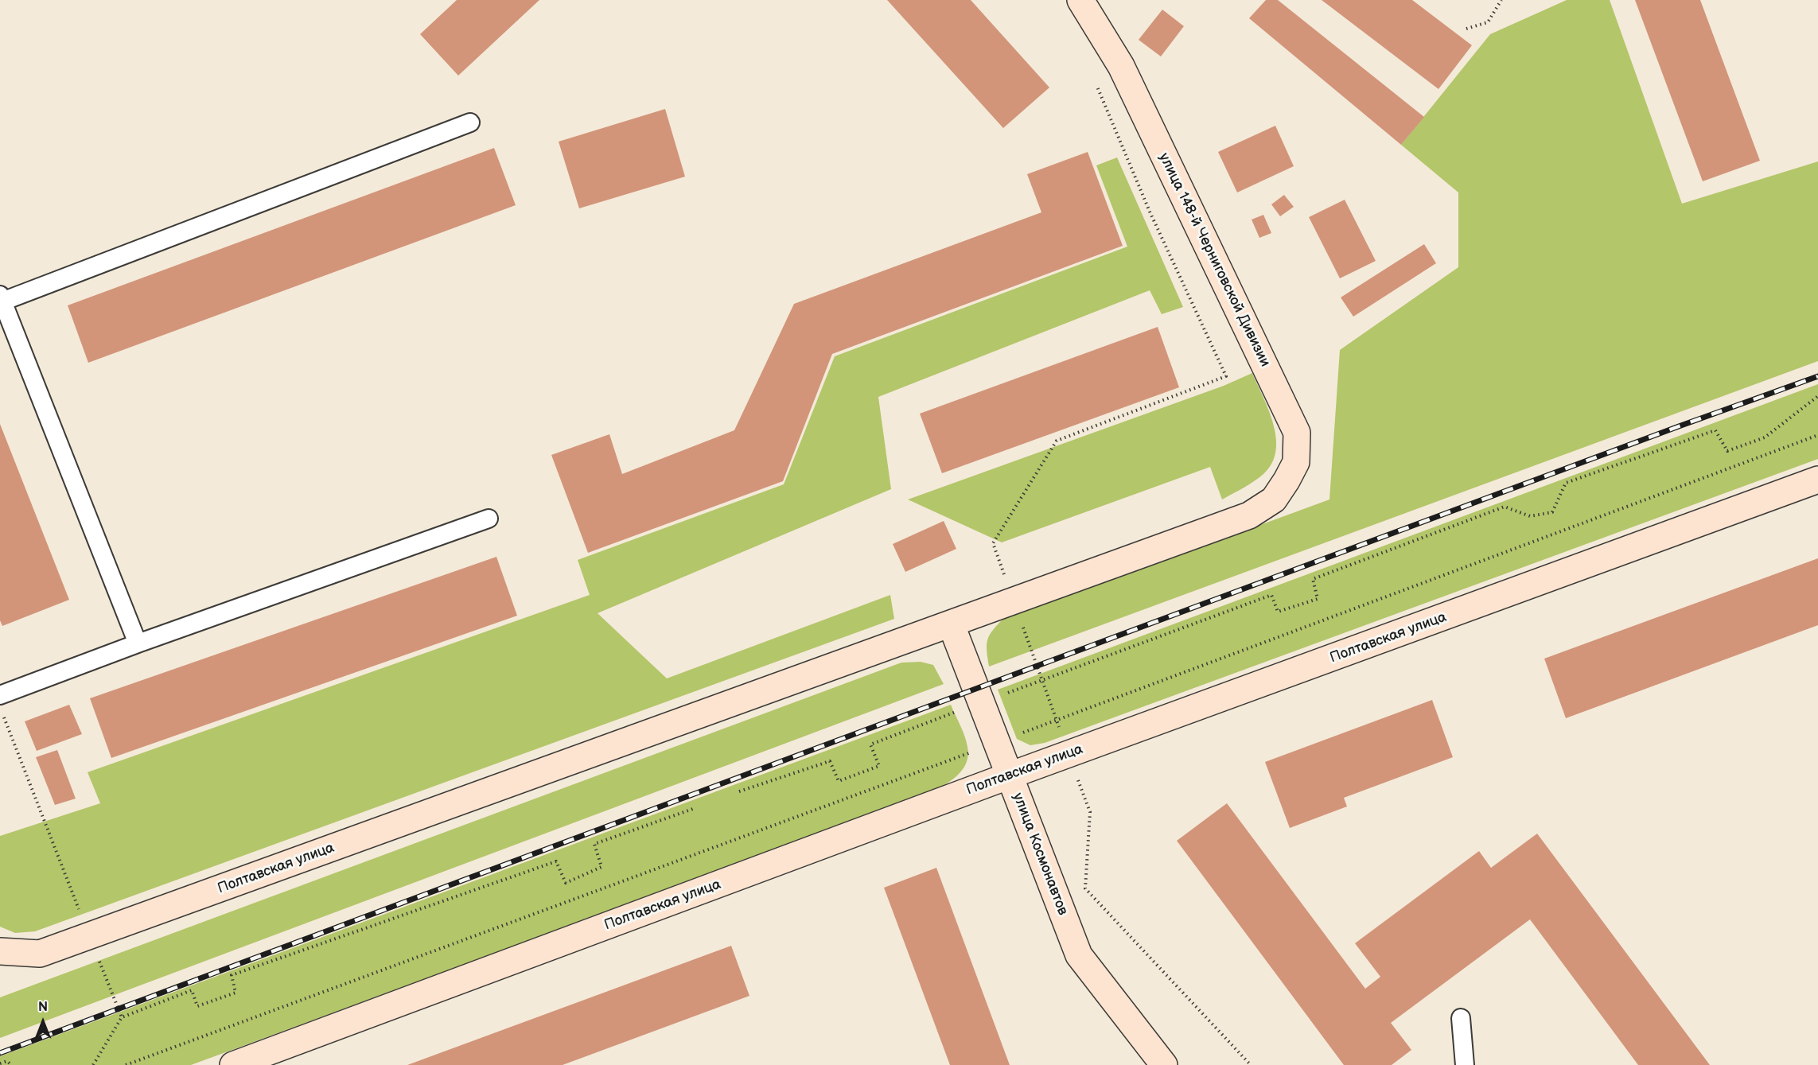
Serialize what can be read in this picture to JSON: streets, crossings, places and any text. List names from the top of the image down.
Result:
{
  "streets": {
    "street": ["улица 148-й Черниговской Дивизии", "Полтавская улица", "улица Космонавтов"]
  },
  "crossings": [
    ["улица 148-й Черниговской Дивизии", "Полтавская улица"],
    ["Полтавская улица", "улица Космонавтов"]
  ],
  "north": "top"
}
